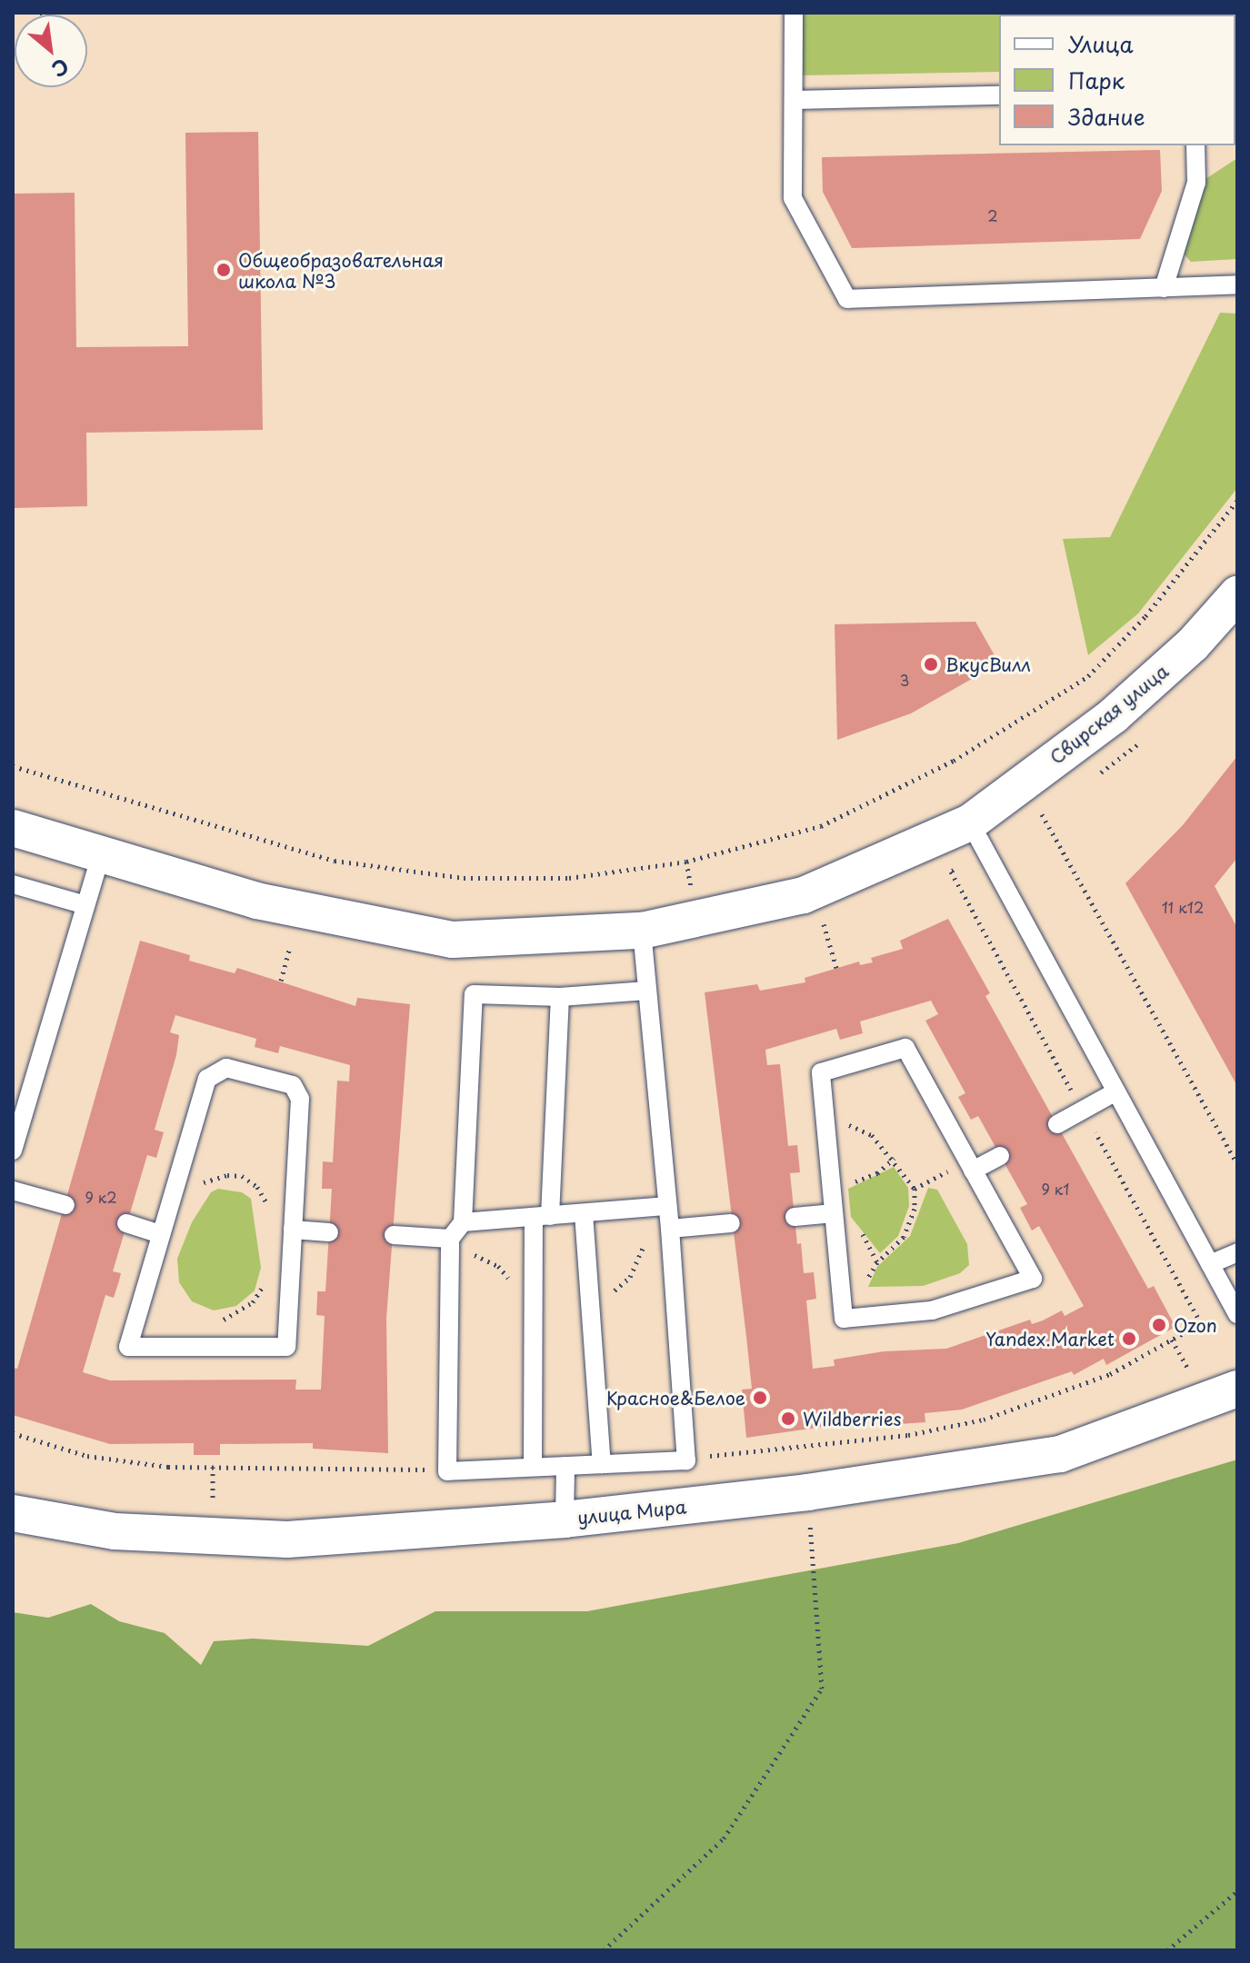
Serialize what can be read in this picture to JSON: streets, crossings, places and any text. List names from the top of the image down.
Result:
{
  "streets": {
    "street": ["Свирская улица", "улица Мира"]
  },
  "places": [
    "Общеобразовательная школа №3",
    "ВкусВилл",
    "Ozon",
    "Yandex.Market",
    "Красное&Белое",
    "Wildberries"
  ],
  "house_numbers": [
    "2",
    "3",
    "11 к12",
    "9 к1",
    "9 к2"
  ],
  "legend": ["Улица", "Парк", "Здание"],
  "north": "bottom right"
}
